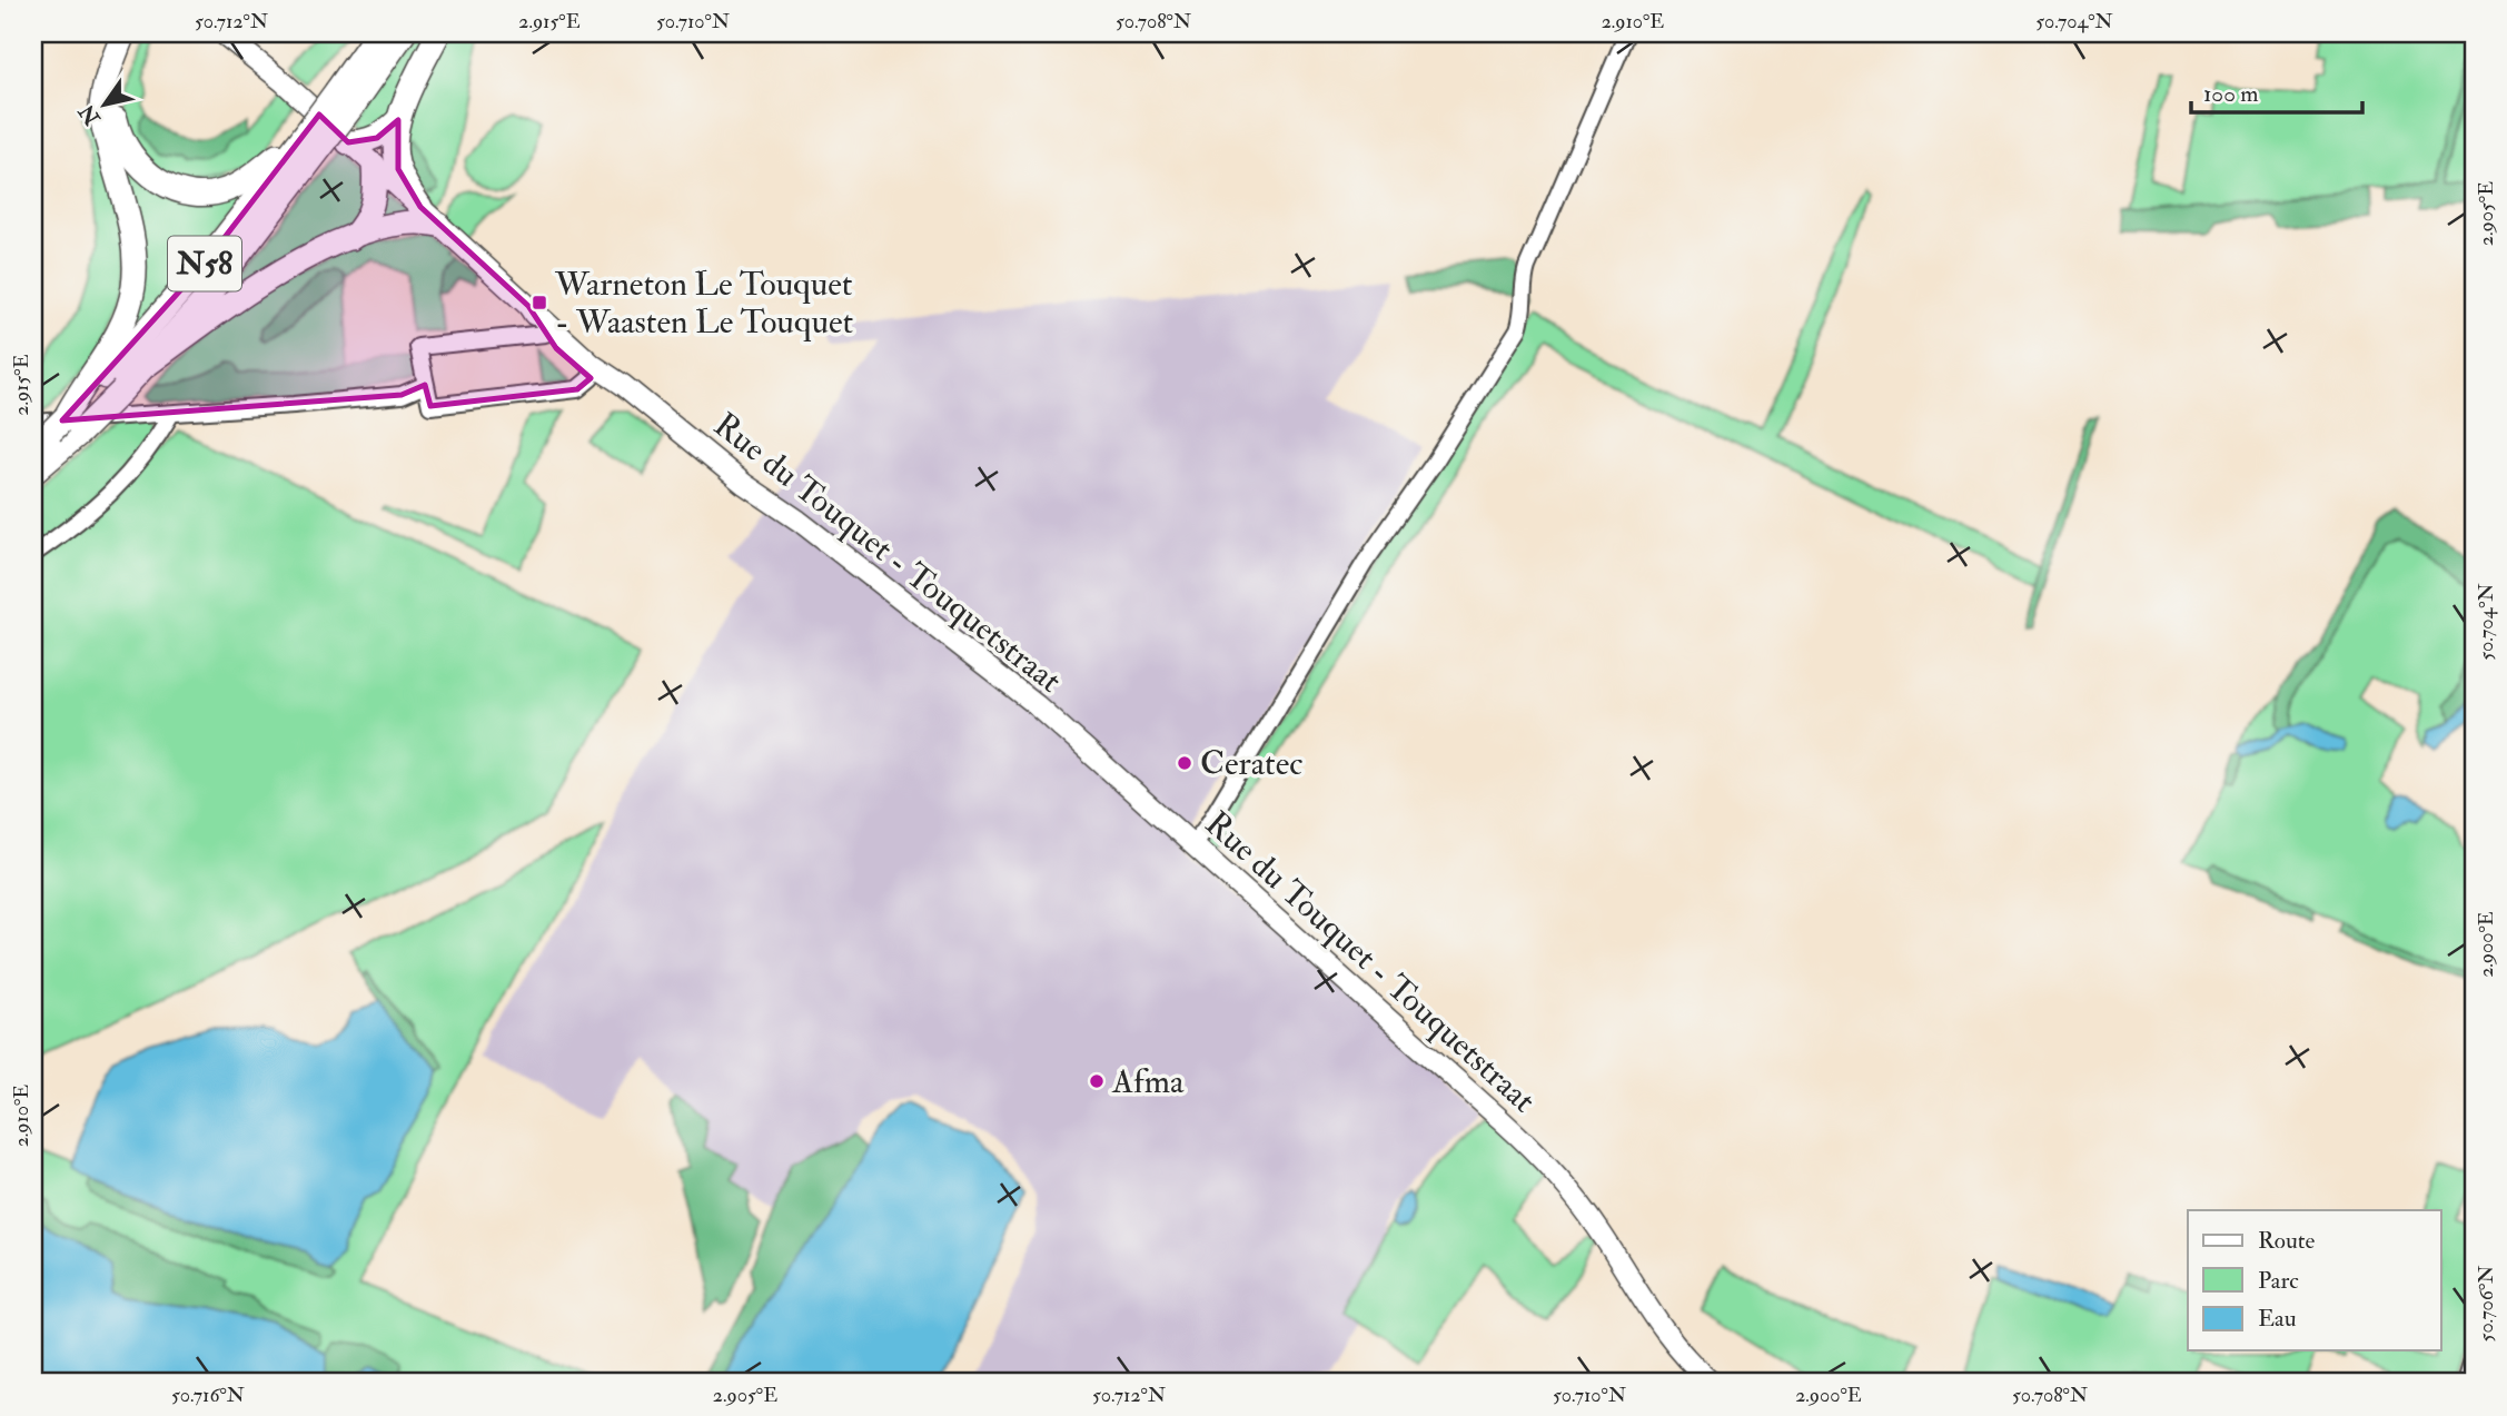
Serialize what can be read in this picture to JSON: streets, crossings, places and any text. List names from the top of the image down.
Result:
{
  "streets": {
    "highway": ["N58"],
    "main road": ["Rue du Touquet - Touquetstraat"]
  },
  "places": {
    "transit": ["Warneton Le Touquet - Waasten Le Touquet"],
    "other": ["Ceratec", "Afma"]
  },
  "legend": ["Route", "Parc", "Eau"],
  "scale_bar": "100 m",
  "north": "bottom left",
  "coordinates": [
    "50.712°N",
    "2.915°E",
    "50.710°N",
    "50.708°N",
    "2.910°E",
    "50.704°N",
    "2.905°E",
    "2.900°E",
    "50.706°N",
    "50.716°N"
  ]
}
